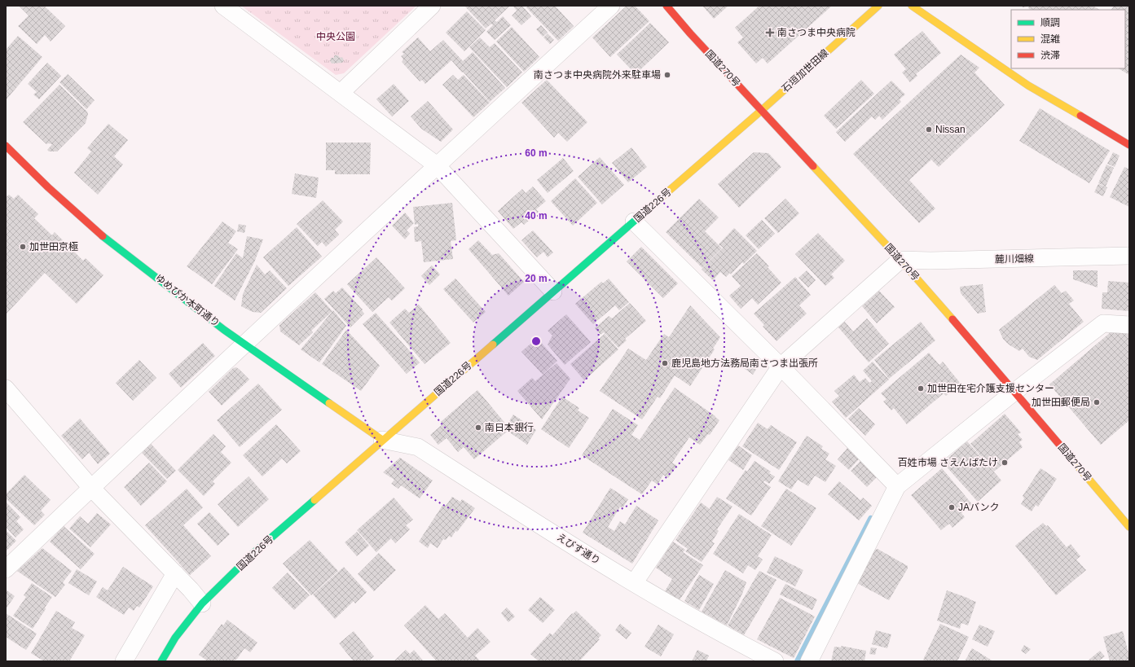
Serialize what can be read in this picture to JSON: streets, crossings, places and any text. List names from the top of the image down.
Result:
{
  "streets": {
    "main road": [
      "国道270号",
      "石垣加世田線",
      "国道226号",
      "ゆめぴか本町通り"
    ],
    "street": ["麓川畑線", "えびす通り"]
  },
  "crossings": [
    ["国道270号", "石垣加世田線"],
    ["国道270号", "国道226号"],
    ["国道270号", "麓川畑線"],
    ["石垣加世田線", "国道226号"],
    ["国道226号", "ゆめぴか本町通り"],
    ["国道226号", "えびす通り"],
    ["ゆめぴか本町通り", "えびす通り"]
  ],
  "parks": ["中央公園"],
  "places": {
    "health": ["南さつま中央病院"],
    "other": [
      "南さつま中央病院外来駐車場",
      "Nissan",
      "加世田京極",
      "鹿児島地方法務局南さつま出張所",
      "加世田在宅介護支援センター",
      "加世田郵便局",
      "南日本銀行",
      "百姓市場 さえんばたけ",
      "JAバンク"
    ]
  },
  "legend": ["順調", "混雑", "渋滞"],
  "rings": ["60 m", "40 m", "20 m"]
}
